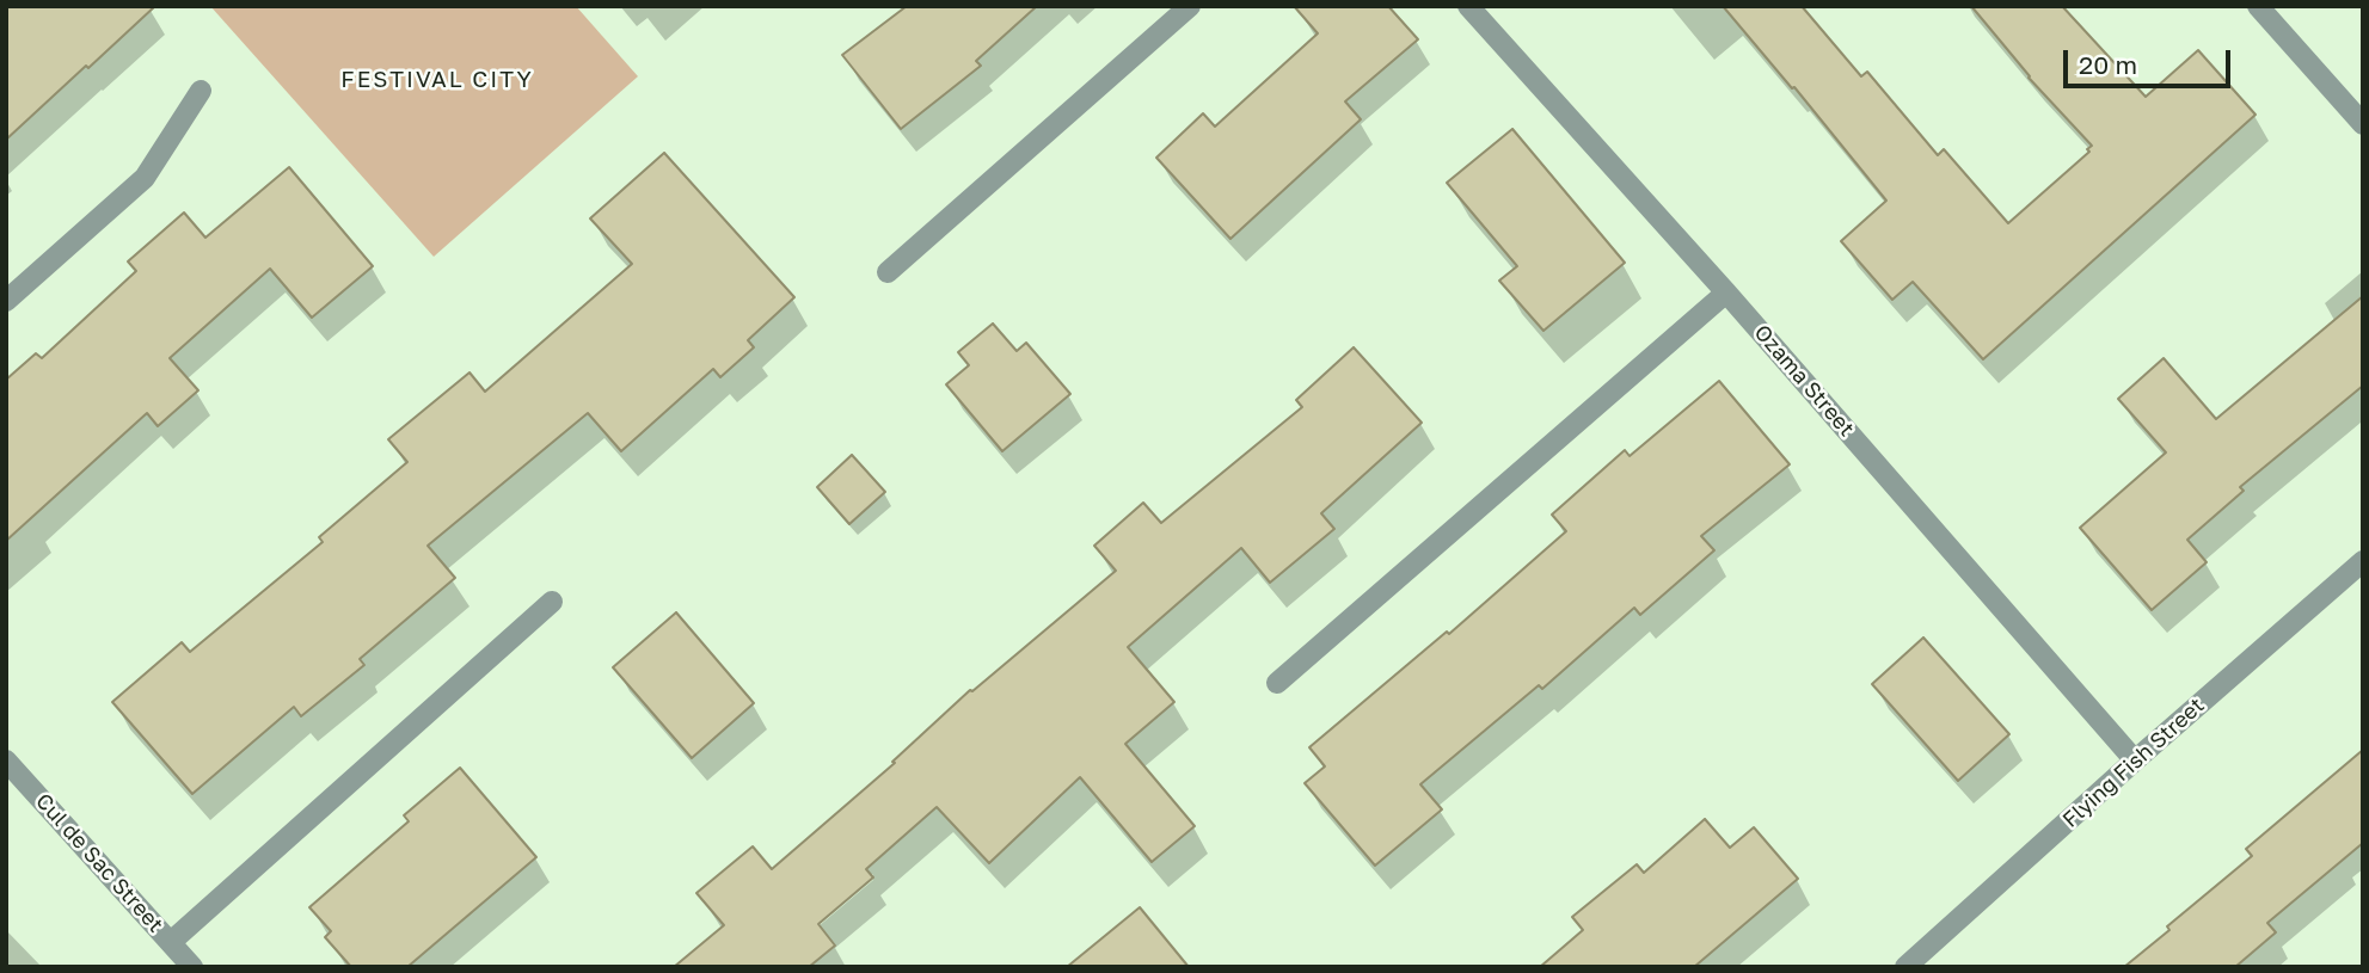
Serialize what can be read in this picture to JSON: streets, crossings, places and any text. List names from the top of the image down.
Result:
{
  "streets": {
    "street": ["Ozama Street", "Flying Fish Street", "Cul de Sac Street"]
  },
  "crossings": [
    ["Ozama Street", "Flying Fish Street"]
  ],
  "districts": ["FESTIVAL CITY"],
  "scale_bar": "20 m"
}
